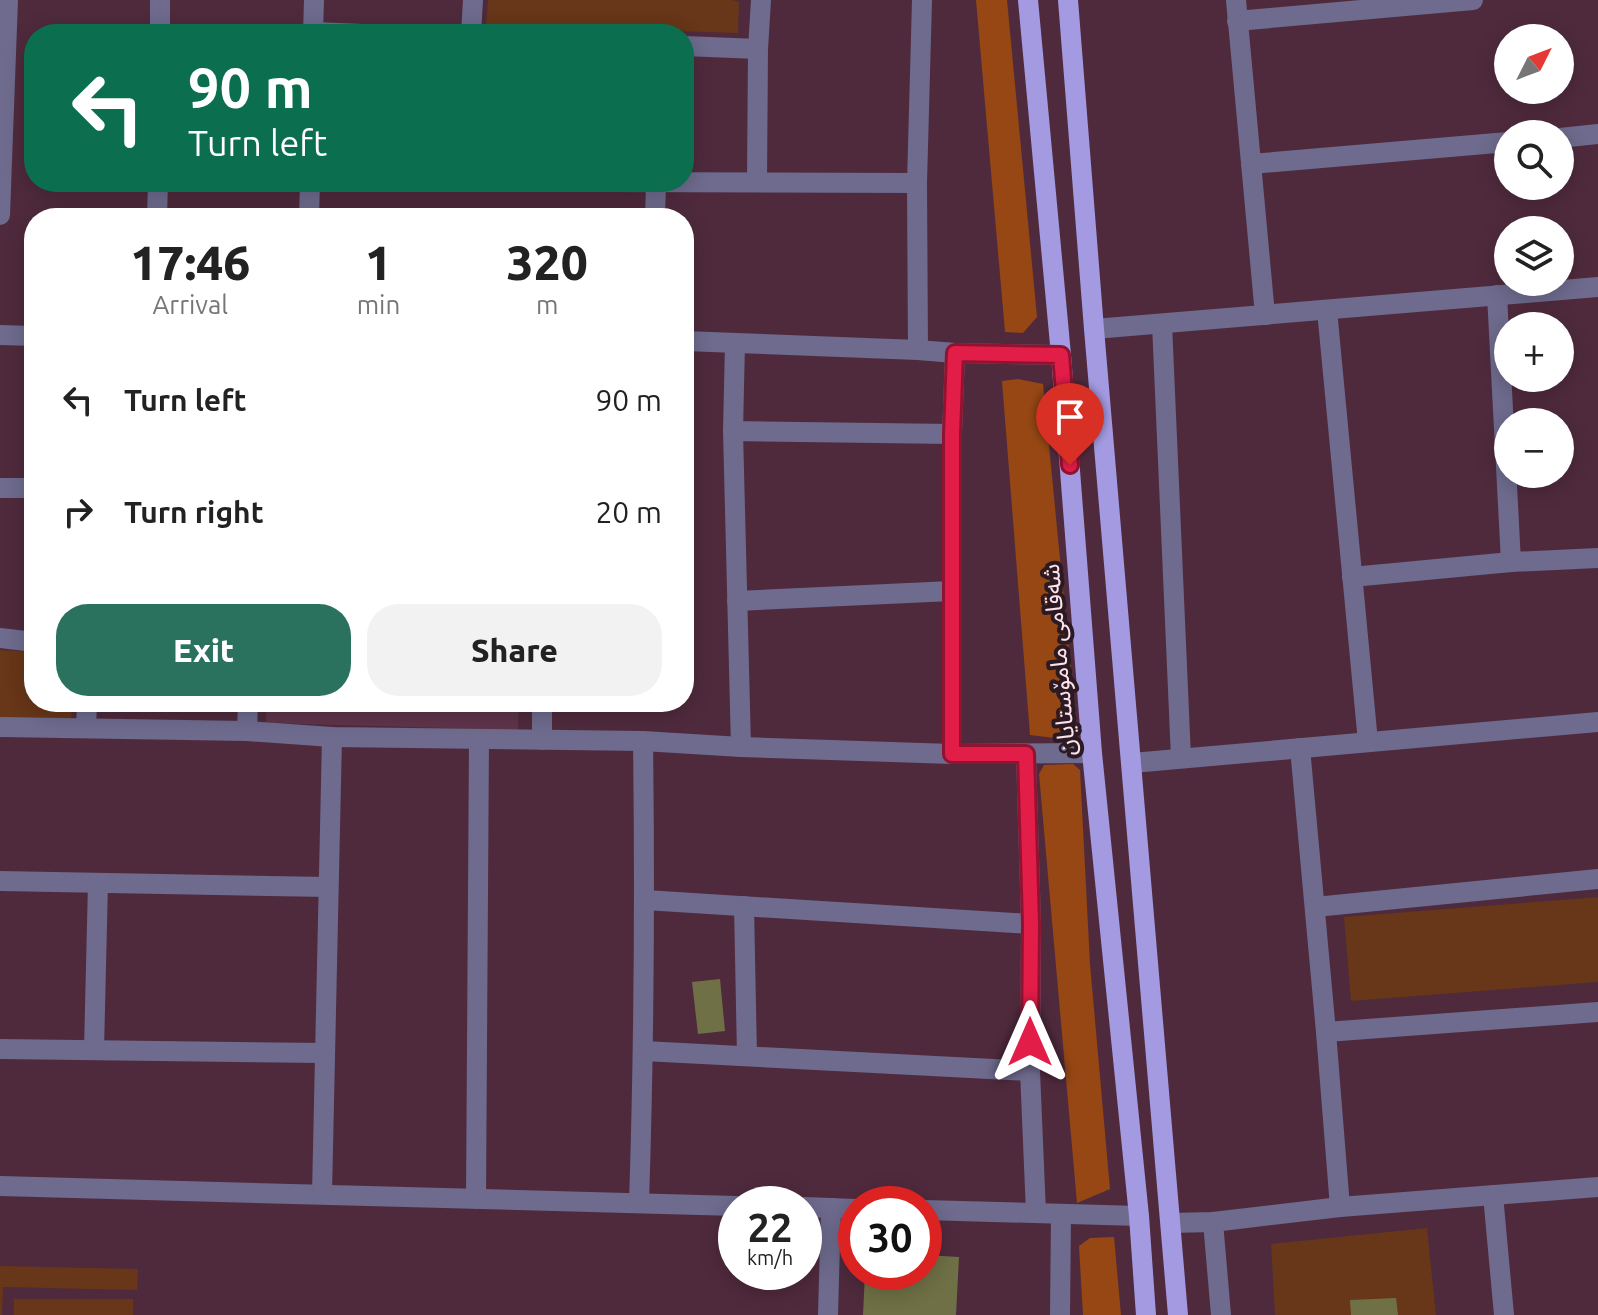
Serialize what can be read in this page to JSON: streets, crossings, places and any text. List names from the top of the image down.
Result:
{
  "streets": {
    "main road": ["شەقامی مامۆستایان"]
  },
  "north": "top right",
  "page": {
    "map_buttons": ["+", "−"],
    "turn": ["90 m", "Turn left"],
    "eta": [
      "17:46",
      "Arrival",
      "1",
      "min",
      "320",
      "m"
    ],
    "list": [
      {
        "name": "Turn left",
        "value": "90 m"
      },
      {
        "name": "Turn right",
        "value": "20 m"
      }
    ],
    "buttons": ["Exit", "Share"],
    "speed": "22 km/h",
    "limit": "30"
  }
}
